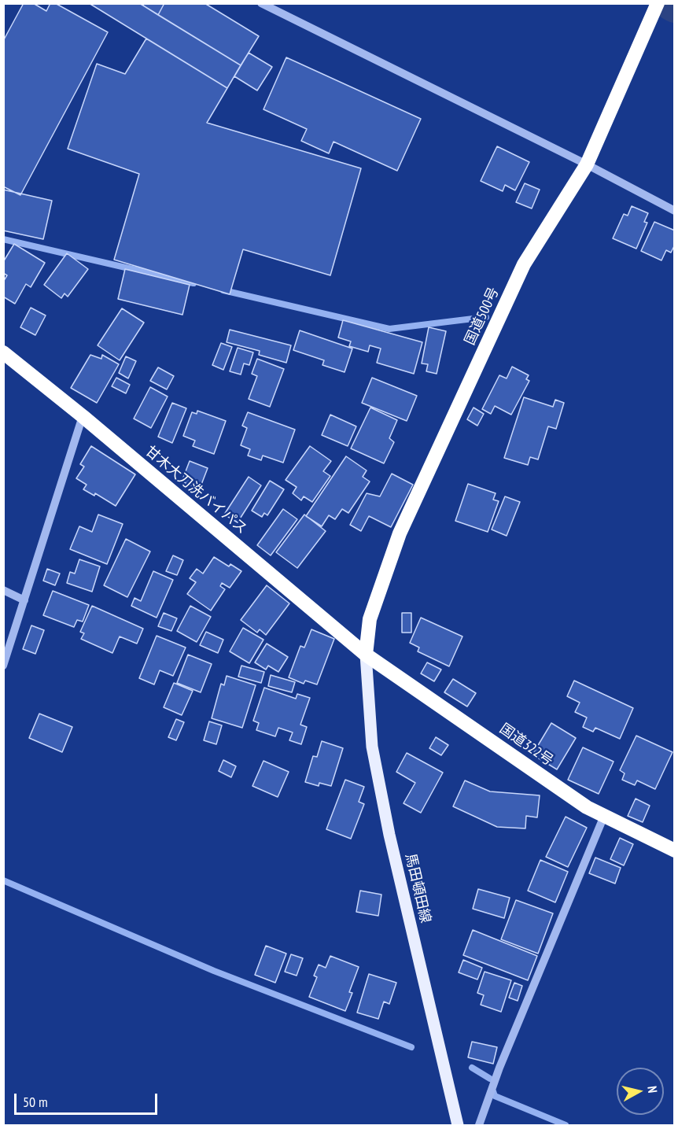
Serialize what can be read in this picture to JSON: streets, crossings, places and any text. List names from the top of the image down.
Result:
{
  "streets": {
    "highway": ["国道500号", "甘木大刀洗バイパス", "国道322号"],
    "main road": ["馬田頓田線"]
  },
  "crossings": [
    ["国道500号", "甘木大刀洗バイパス"],
    ["国道500号", "国道322号"],
    ["国道500号", "馬田頓田線"],
    ["甘木大刀洗バイパス", "国道322号"],
    ["甘木大刀洗バイパス", "馬田頓田線"],
    ["国道322号", "馬田頓田線"]
  ],
  "scale_bar": "50 m",
  "north": "right"
}
